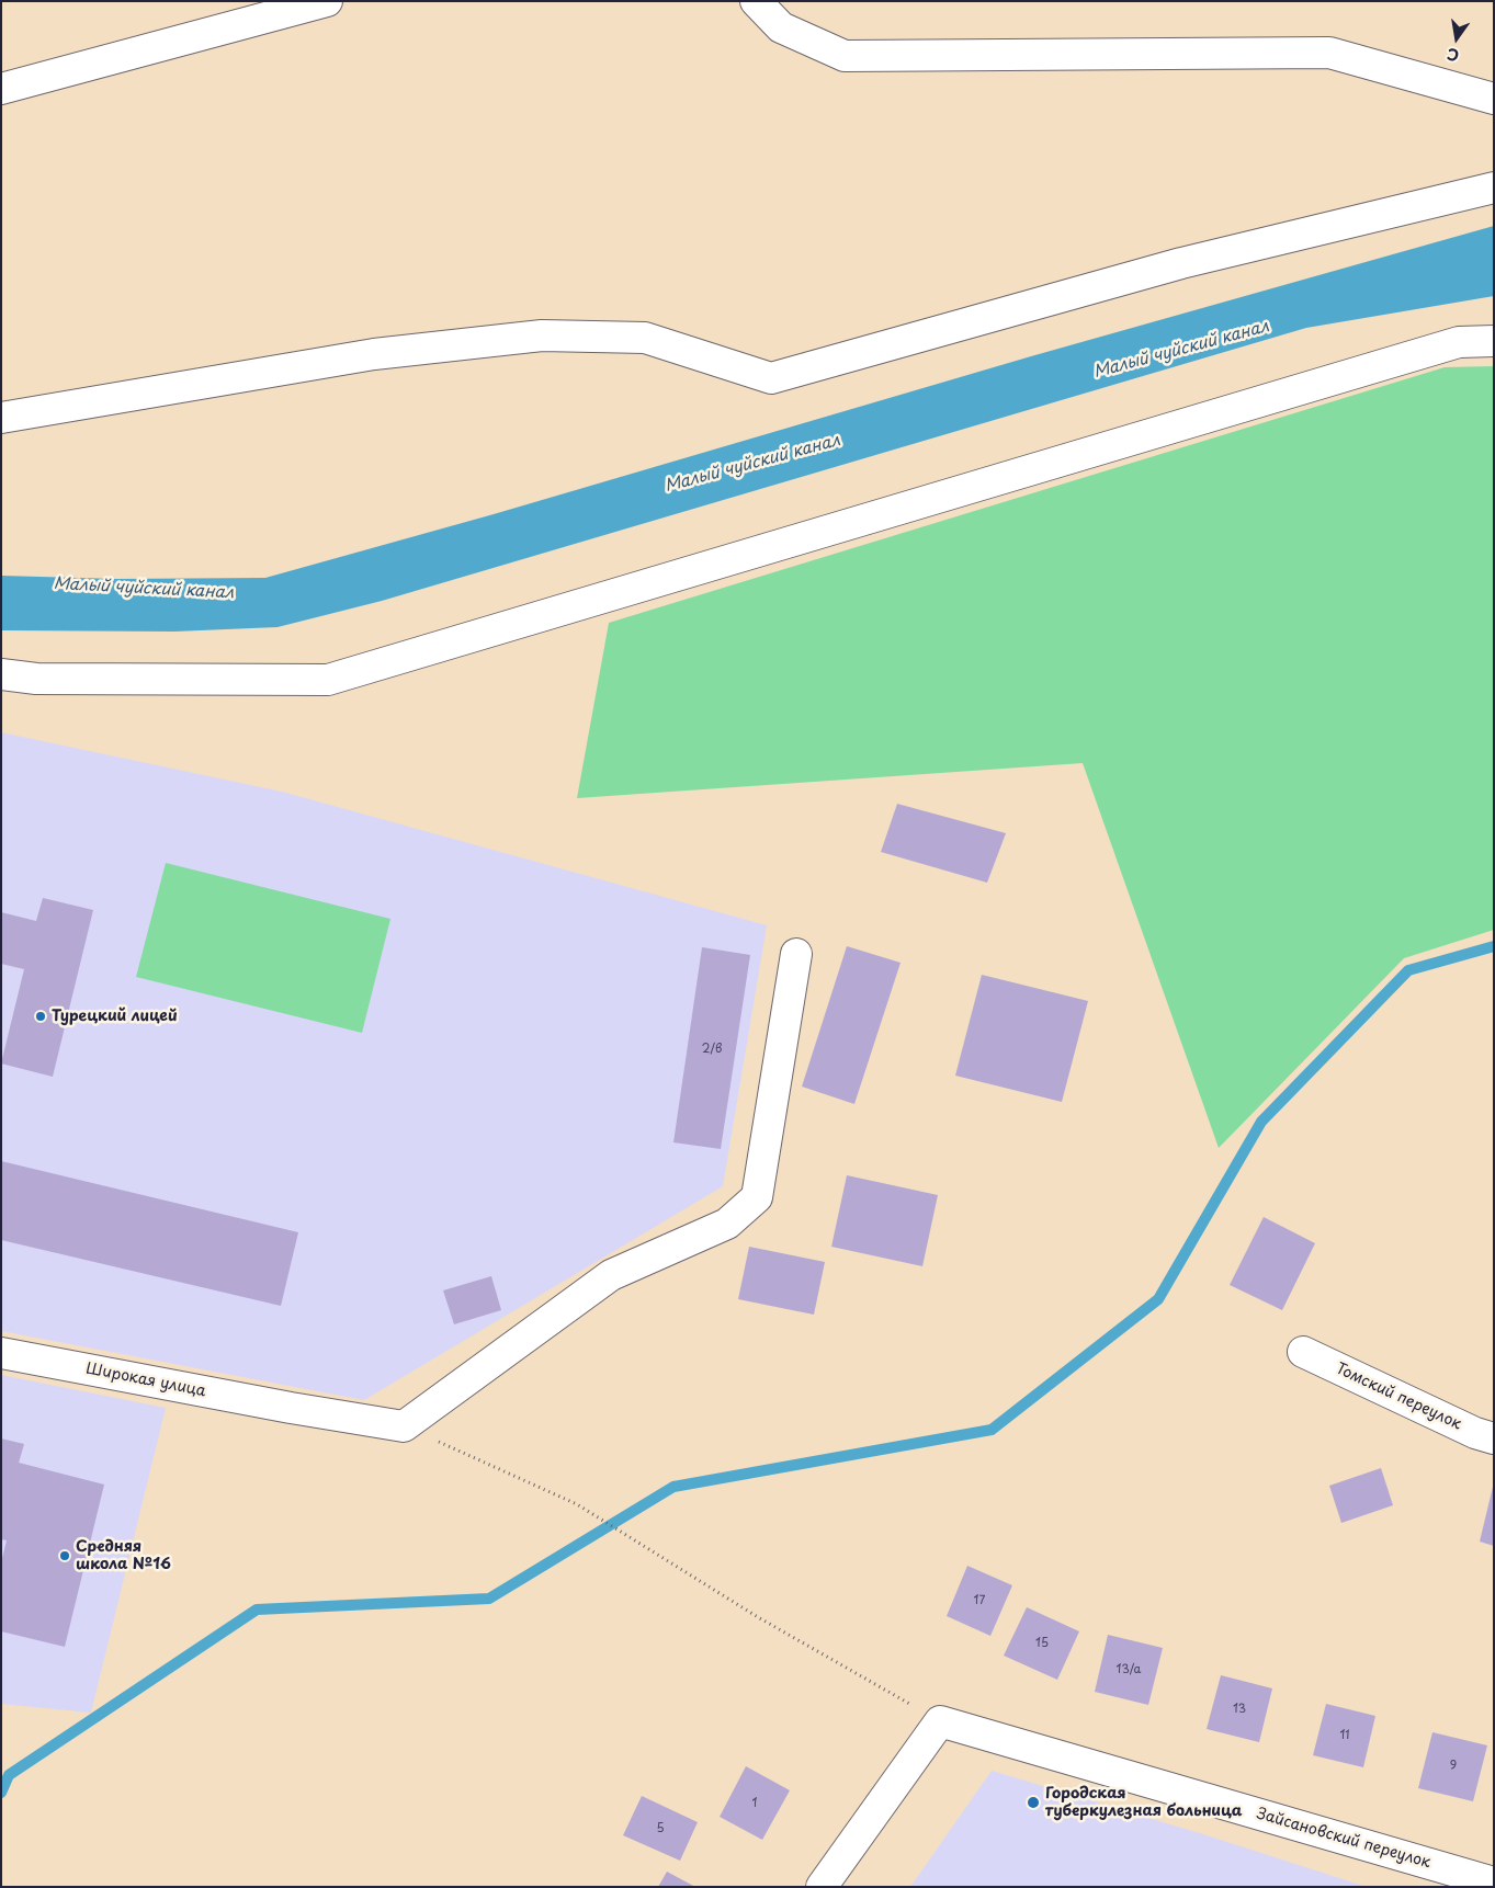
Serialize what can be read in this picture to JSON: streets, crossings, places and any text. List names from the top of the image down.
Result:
{
  "streets": {
    "street": ["Широкая улица", "Томский переулок", "Зайсановский переулок"]
  },
  "water": ["Малый чуйский канал"],
  "places": ["Турецкий лицей", "Средняя школа №16", "Городская туберкулезная больница"],
  "house_numbers": [
    "2/в",
    "17",
    "15",
    "13/а",
    "13",
    "11",
    "9",
    "1",
    "5"
  ],
  "north": "bottom"
}
